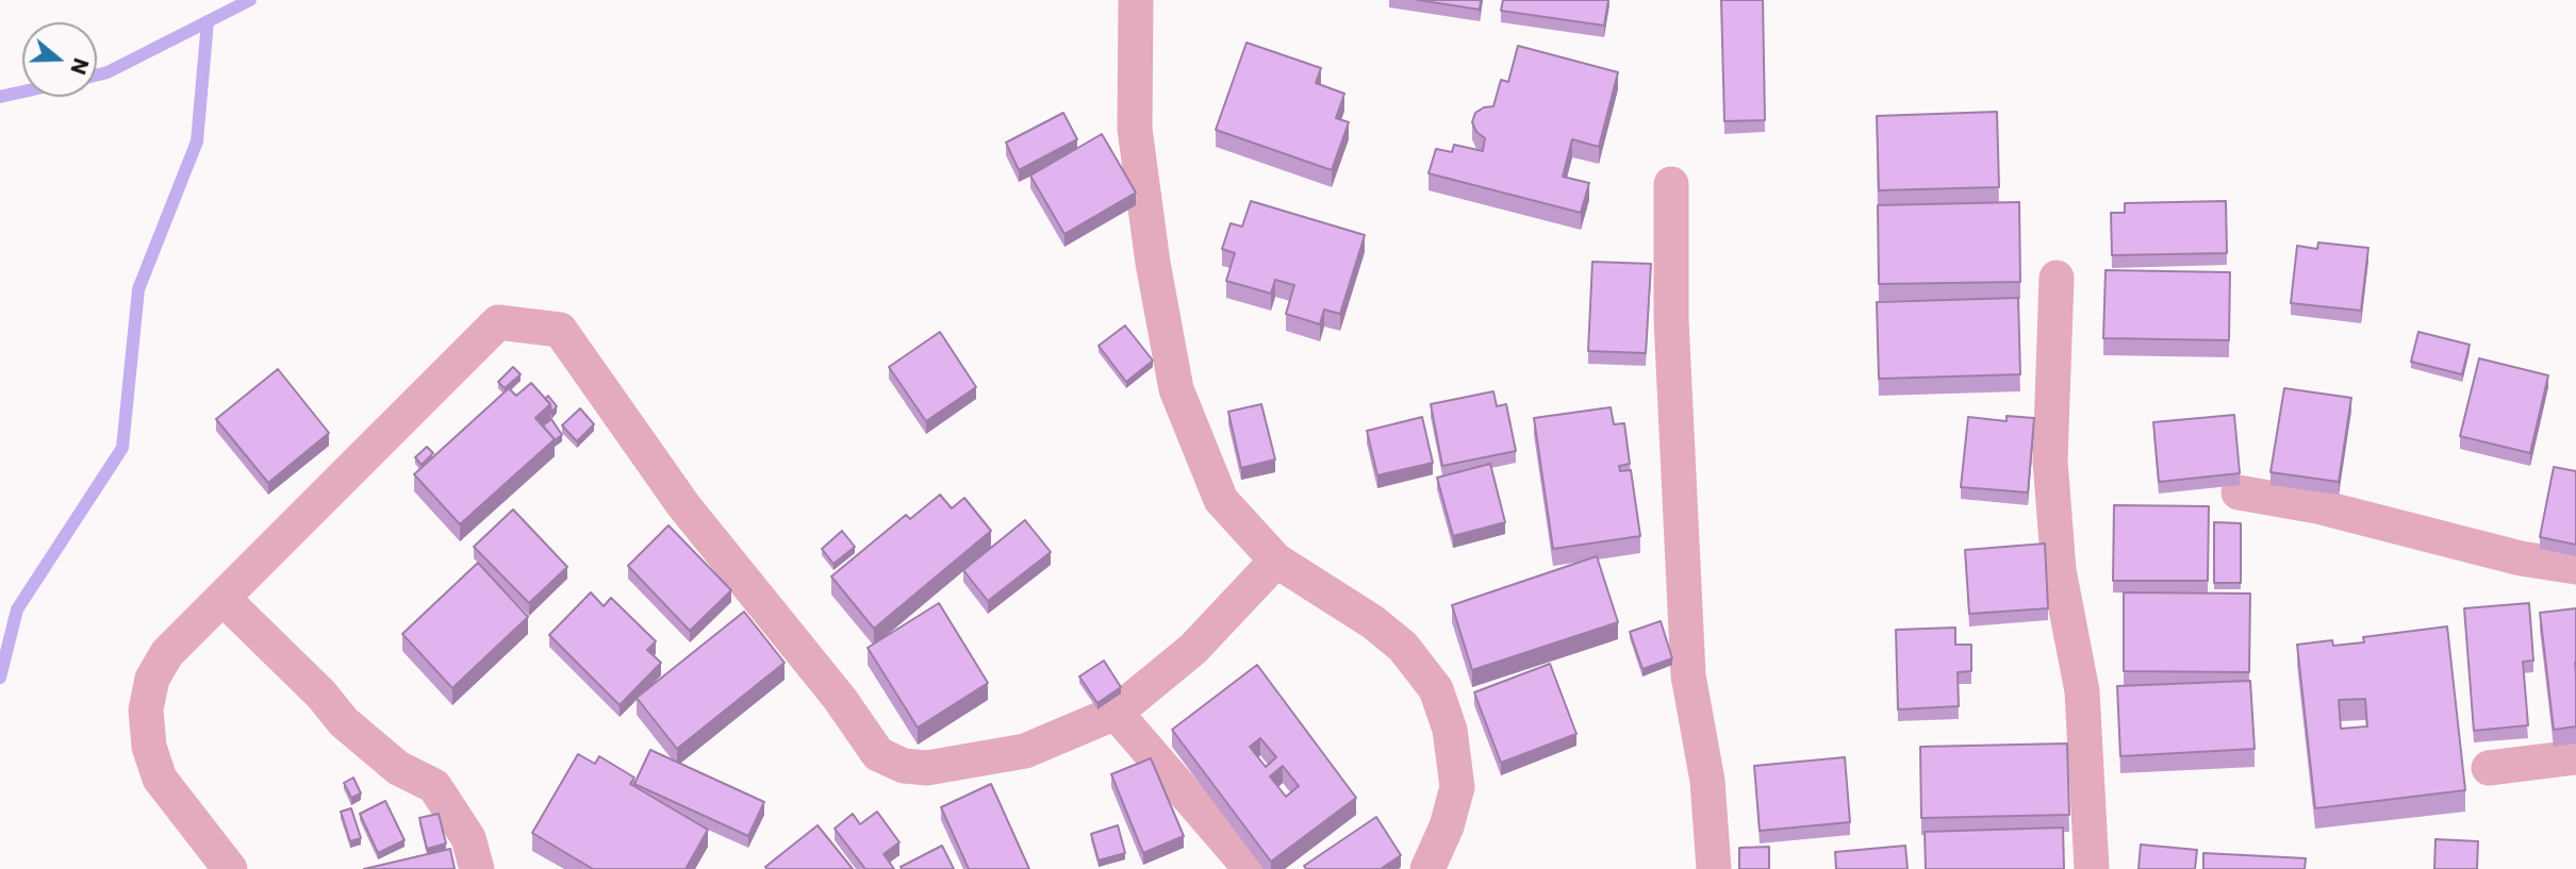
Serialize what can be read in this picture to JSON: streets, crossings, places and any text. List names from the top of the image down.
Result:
{
  "north": "right"
}
